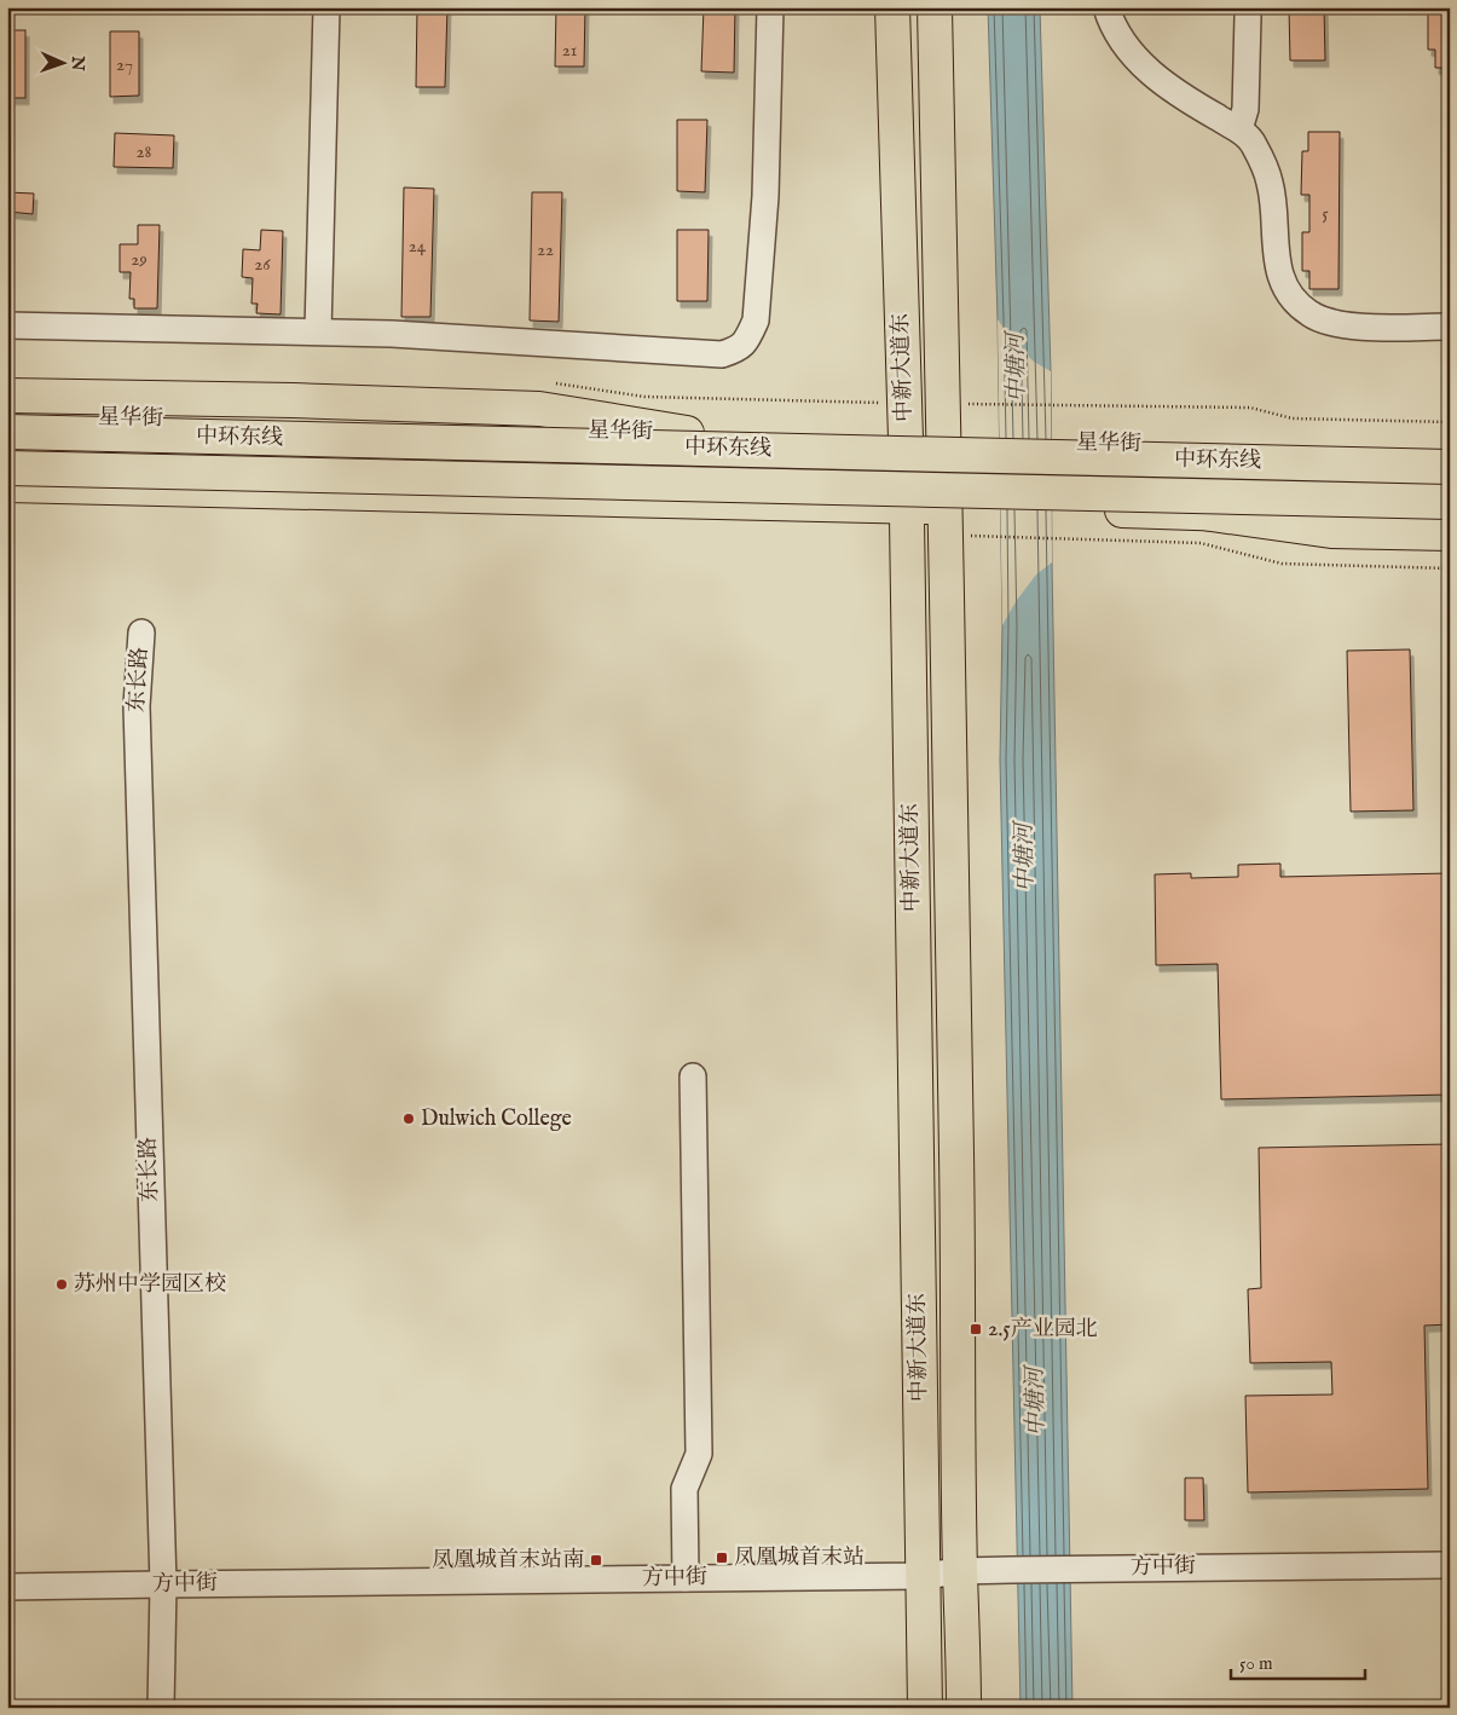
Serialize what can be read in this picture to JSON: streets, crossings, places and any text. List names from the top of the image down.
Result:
{
  "streets": {
    "main road": ["中新大道东", "星华街", "中环东线"],
    "street": ["东长路", "方中街"]
  },
  "crossings": [
    ["中新大道东", "星华街"],
    ["中新大道东", "方中街"],
    ["东长路", "方中街"]
  ],
  "water": ["中塘河"],
  "places": {
    "other": ["Dulwich College", "苏州中学园区校"],
    "transit": ["2.5产业园北", "凤凰城首末站", "凤凰城首末站南"]
  },
  "house_numbers": [
    "21",
    "27",
    "28",
    "5",
    "24",
    "22",
    "29",
    "26"
  ],
  "scale_bar": "50 m",
  "north": "right"
}
